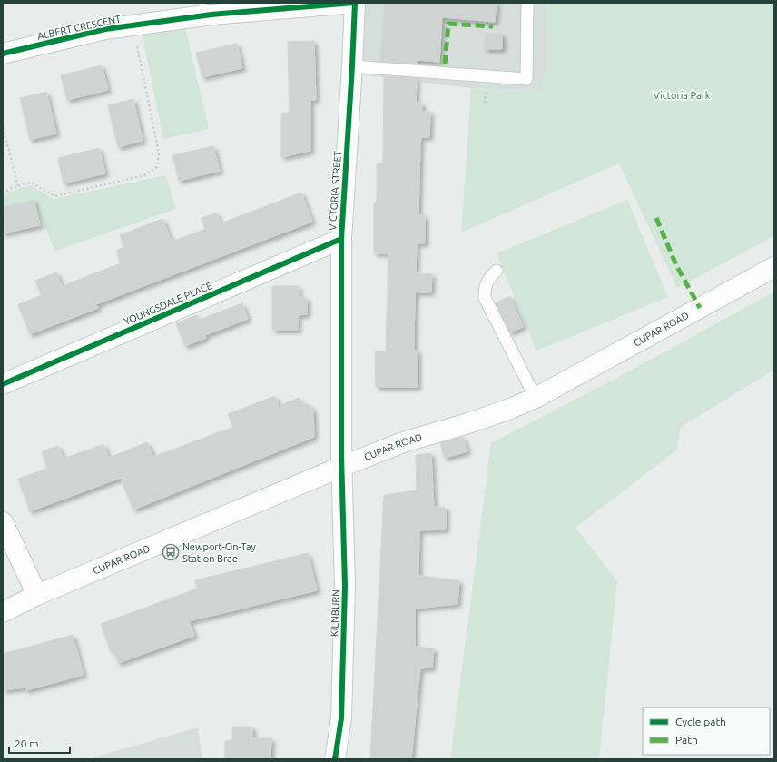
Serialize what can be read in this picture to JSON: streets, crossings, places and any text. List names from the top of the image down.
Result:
{
  "streets": {
    "street": [
      "ALBERT CRESCENT",
      "VICTORIA STREET",
      "YOUNGSDALE PLACE",
      "CUPAR ROAD",
      "KILNBURN"
    ]
  },
  "crossings": [
    ["ALBERT CRESCENT", "VICTORIA STREET"],
    ["VICTORIA STREET", "YOUNGSDALE PLACE"],
    ["VICTORIA STREET", "CUPAR ROAD"],
    ["VICTORIA STREET", "KILNBURN"],
    ["CUPAR ROAD", "KILNBURN"]
  ],
  "parks": ["Victoria Park"],
  "places": {
    "bus stop": ["Newport-On-Tay Station Brae"]
  },
  "legend": ["Cycle path", "Path"],
  "scale_bar": "20 m"
}
